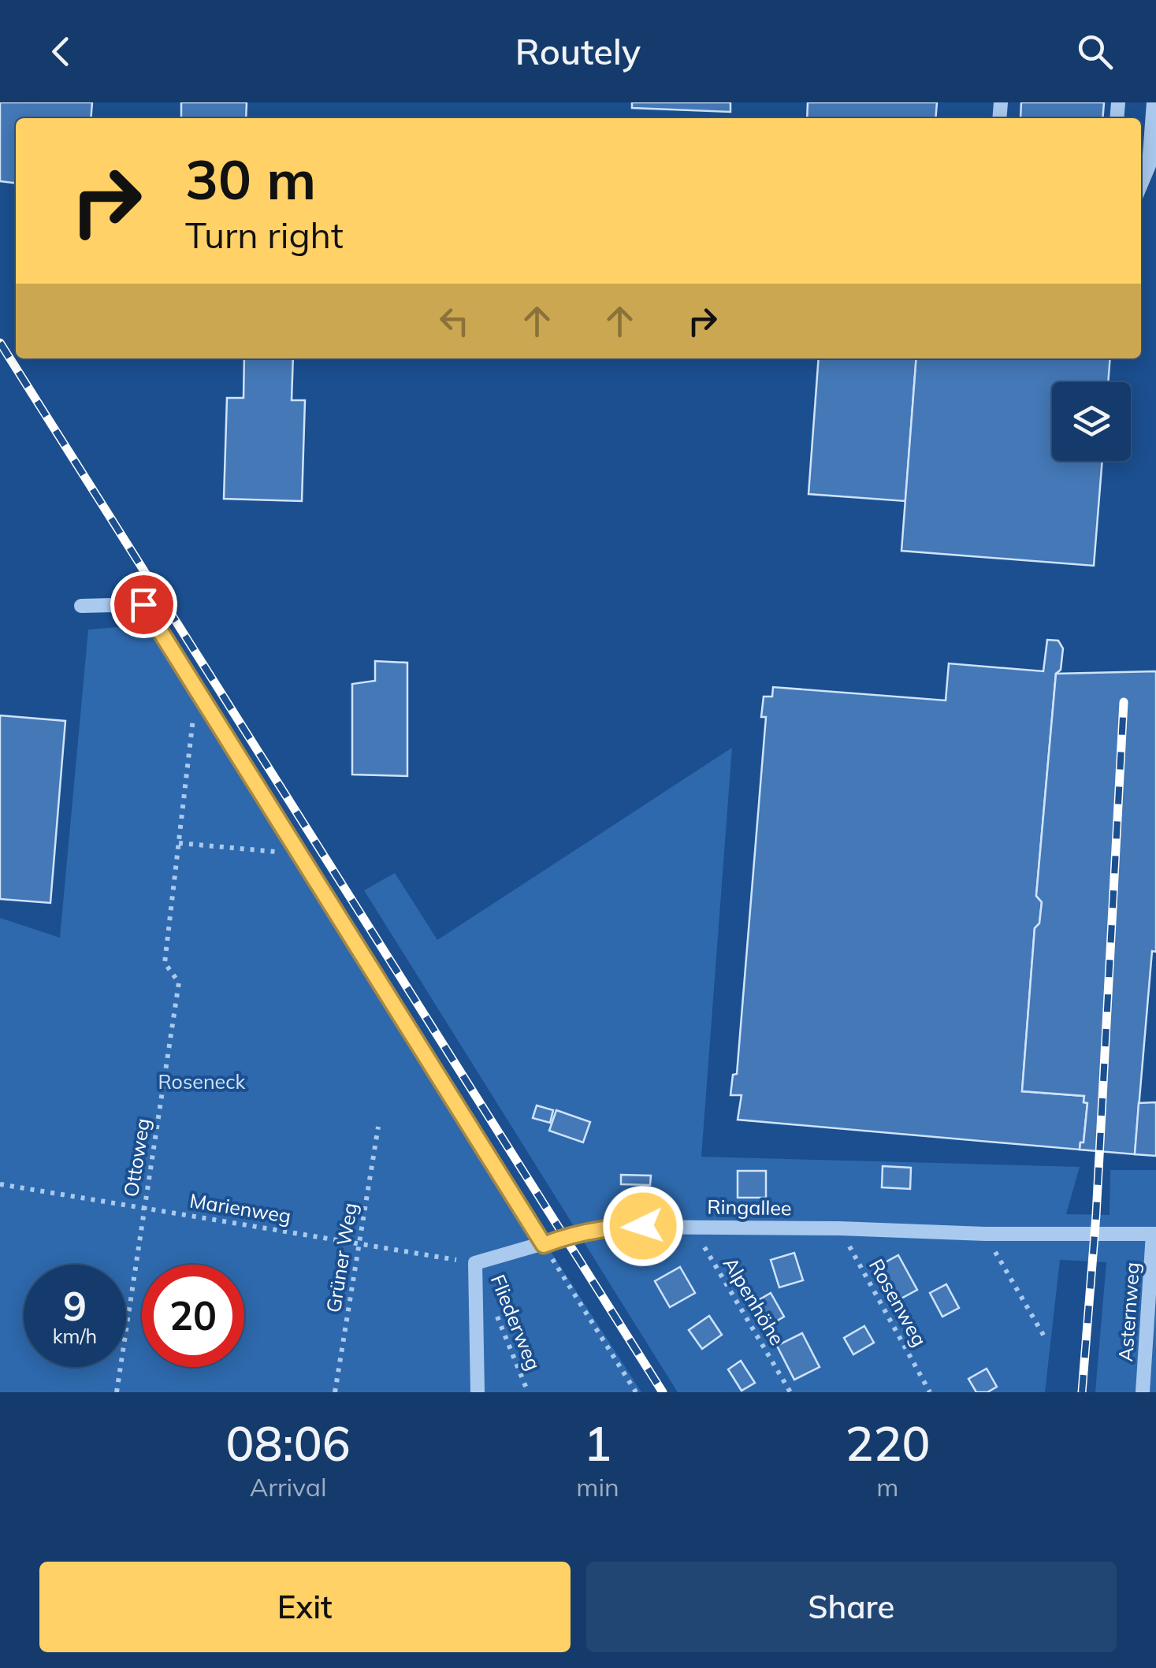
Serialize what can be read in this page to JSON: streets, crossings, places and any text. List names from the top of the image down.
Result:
{
  "streets": {
    "lane": ["Ringallee", "Asternweg"],
    "path": [
      "Ottoweg",
      "Marienweg",
      "Grüner Weg",
      "Alpenhöhe",
      "Rosenweg",
      "Fliederweg"
    ]
  },
  "crossings": [
    ["Ottoweg", "Marienweg"],
    ["Ringallee", "Marienweg"],
    ["Ringallee", "Alpenhöhe"],
    ["Ringallee", "Rosenweg"],
    ["Ringallee", "Asternweg"],
    ["Marienweg", "Grüner Weg"]
  ],
  "parks": ["Roseneck"],
  "page": {
    "header": "Routely",
    "turn": ["30 m", "Turn right"],
    "speed": "9 km/h",
    "limit": "20",
    "eta": [
      "08:06",
      "Arrival",
      "1",
      "min",
      "220",
      "m"
    ],
    "buttons": ["Exit", "Share"]
  }
}
